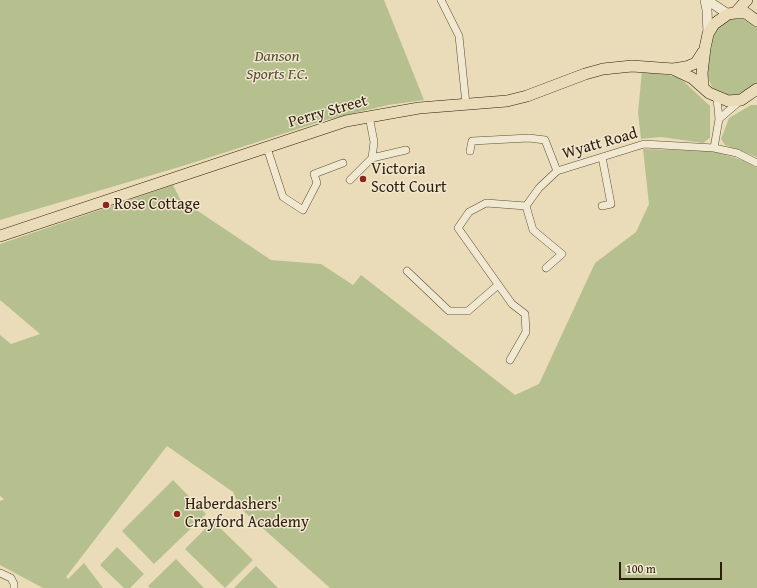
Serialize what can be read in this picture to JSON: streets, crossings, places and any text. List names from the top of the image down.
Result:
{
  "streets": {
    "main road": ["Perry Street"],
    "street": ["Wyatt Road"]
  },
  "parks": ["Danson Sports F.C."],
  "places": ["Victoria Scott Court", "Rose Cottage", "Haberdashers' Crayford Academy"],
  "scale_bar": "100 m"
}
